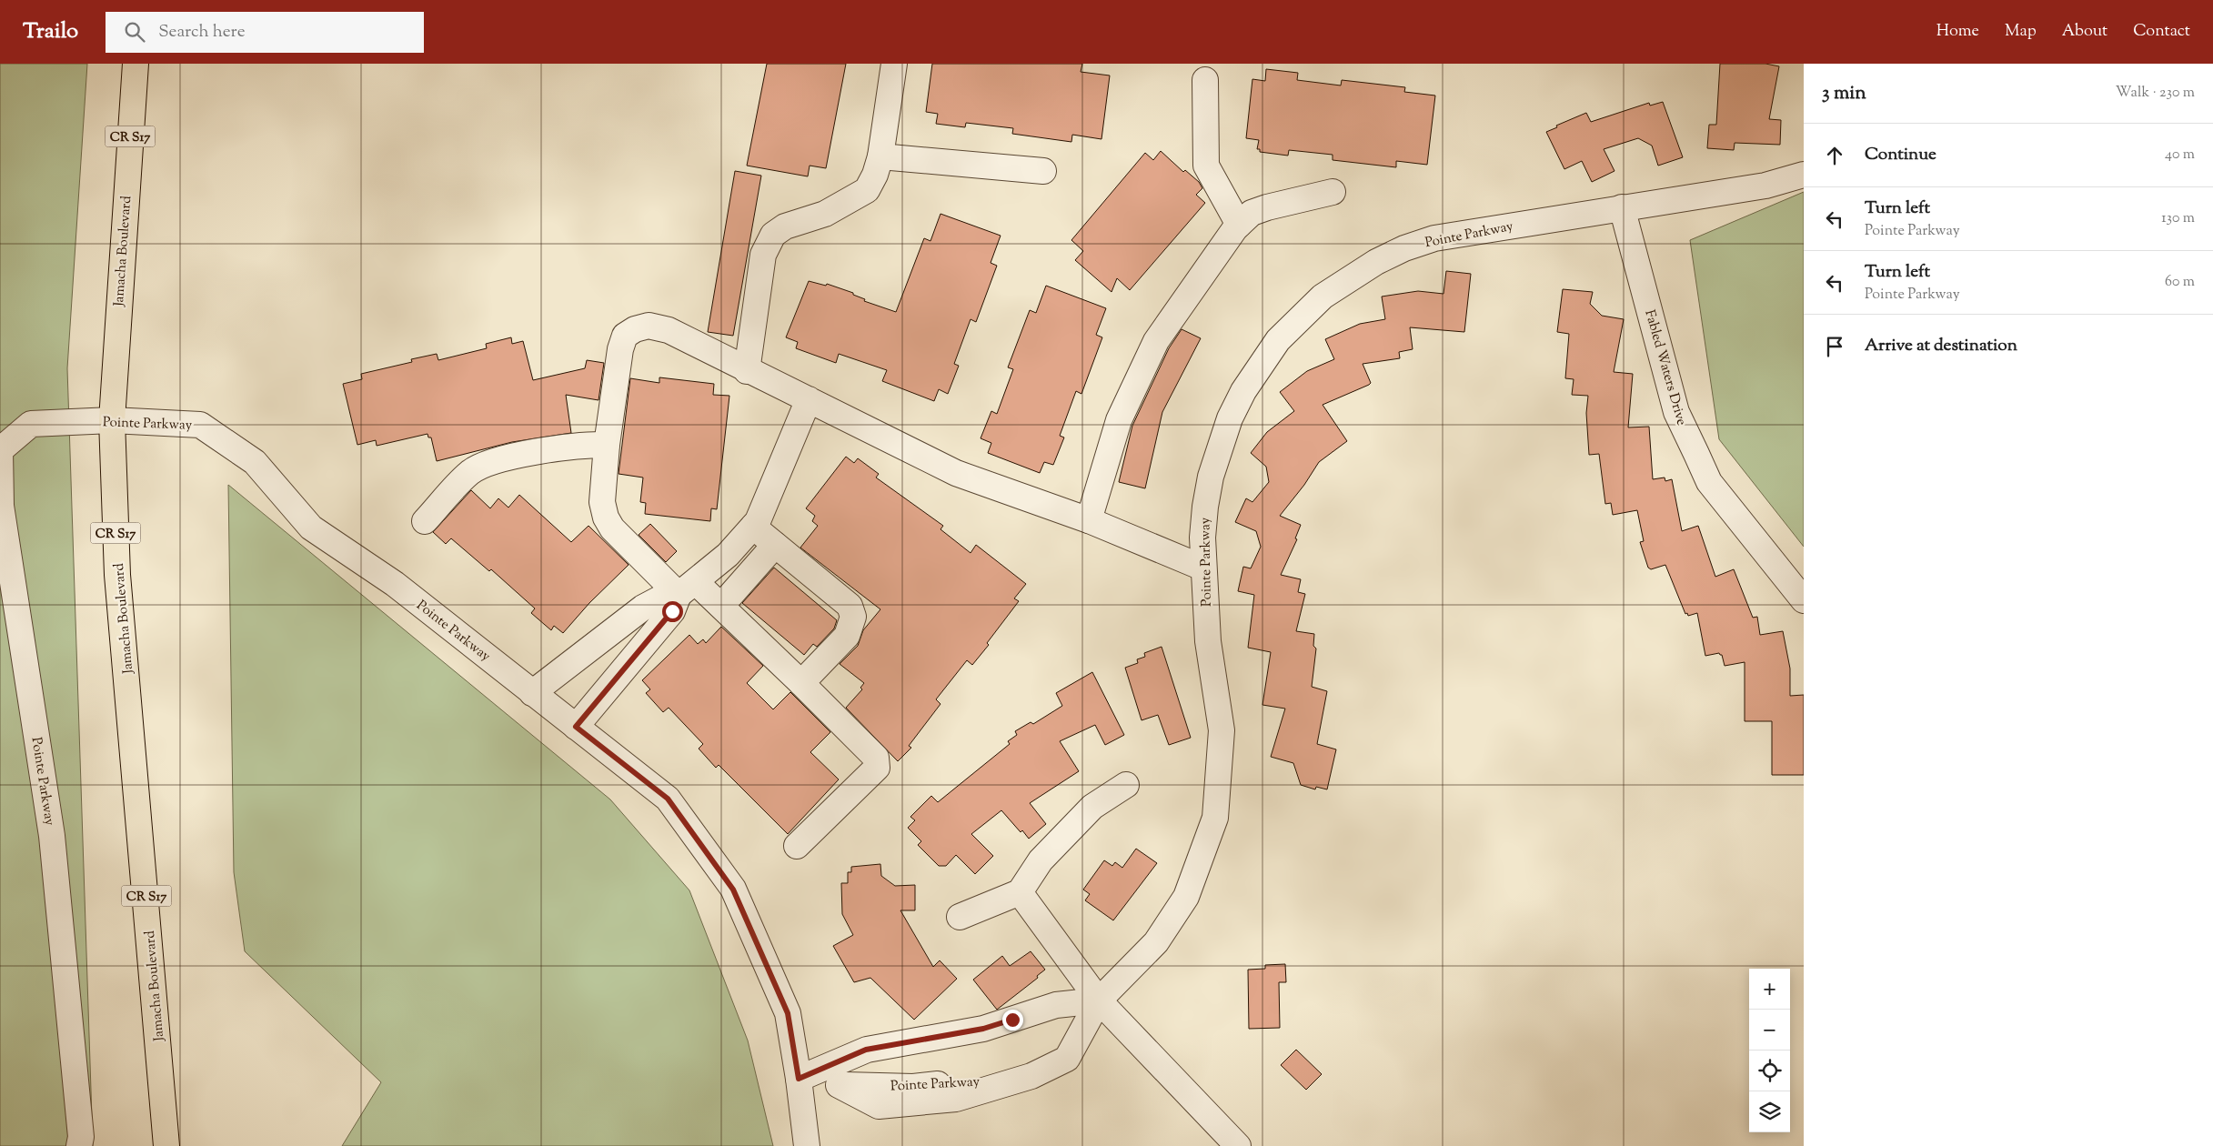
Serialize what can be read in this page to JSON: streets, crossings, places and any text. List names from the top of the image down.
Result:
{
  "streets": {
    "main road": ["CR S17", "Jamacha Boulevard"],
    "street": ["Pointe Parkway", "Fabled Waters Drive"]
  },
  "crossings": [
    ["Pointe Parkway", "Jamacha Boulevard"],
    ["Pointe Parkway", "Fabled Waters Drive"]
  ],
  "page": {
    "header": "Trailo",
    "search": "Search here",
    "nav": [
      "Home",
      "Map",
      "About",
      "Contact"
    ],
    "heading": ["3 min", "Walk · 230 m"],
    "list": [
      ["Continue", "40 m"],
      ["Turn left", "Pointe Parkway", "130 m"],
      ["Turn left", "Pointe Parkway", "60 m"],
      "Arrive at destination"
    ],
    "map_buttons": ["+", "−"]
  }
}
